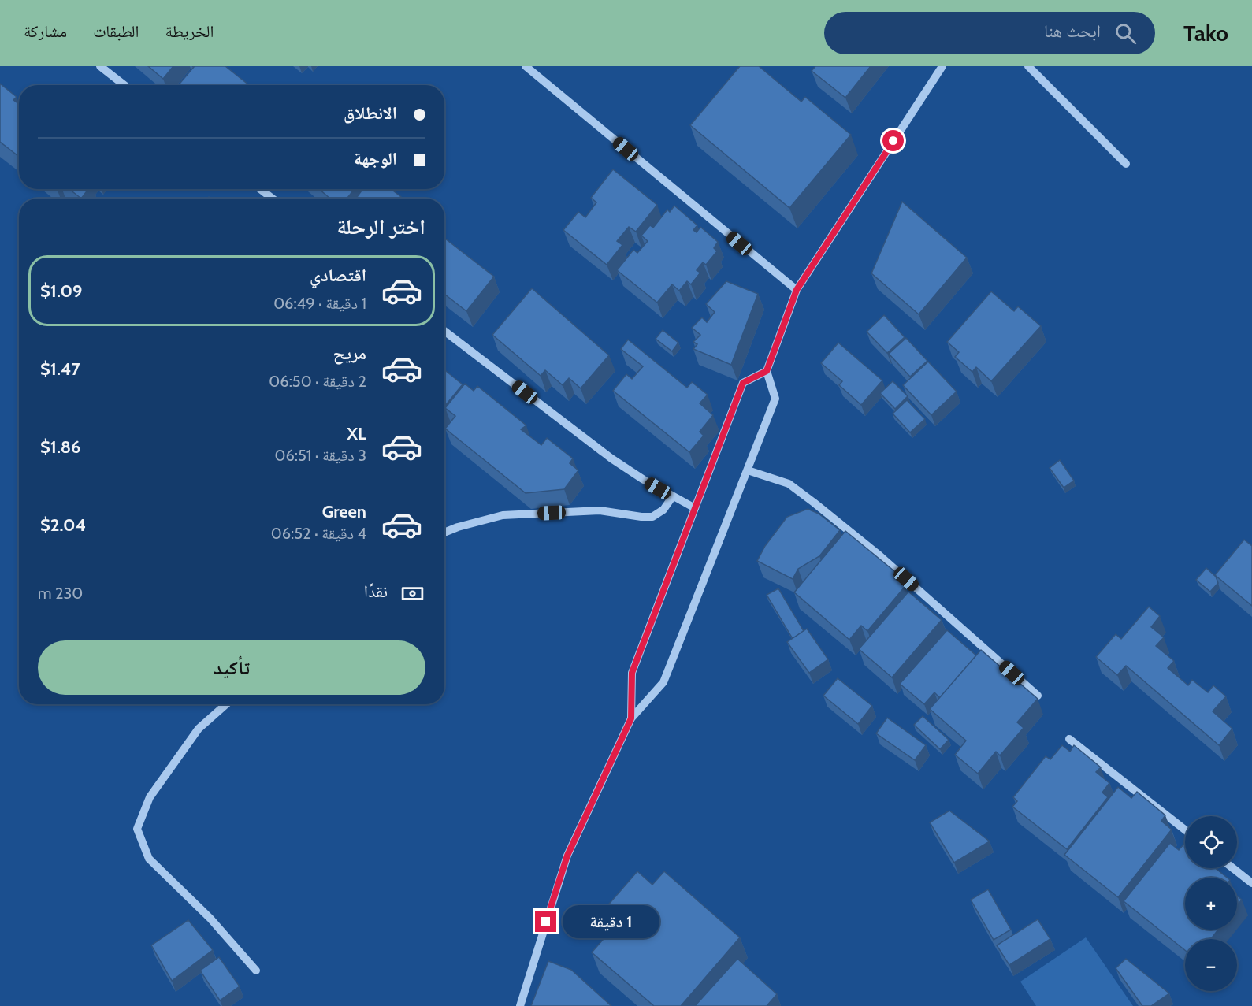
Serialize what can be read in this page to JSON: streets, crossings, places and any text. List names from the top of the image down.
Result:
{
  "page": {
    "header": "Tako",
    "search": "ابحث هنا",
    "nav": ["الخريطة", "الطبقات", "مشاركة"],
    "banner": ["الانطلاق", "الوجهة"],
    "heading": "اختر الرحلة",
    "list": [
      {
        "name": "اقتصادي",
        "note": "1 دقيقة · 06:49",
        "value": "$1.09"
      },
      {
        "name": "مريح",
        "note": "2 دقيقة · 06:50",
        "value": "$1.47"
      },
      {
        "name": "XL",
        "note": "3 دقيقة · 06:51",
        "value": "$1.86"
      },
      {
        "name": "Green",
        "note": "4 دقيقة · 06:52",
        "value": "$2.04"
      }
    ],
    "pay": ["نقدًا", "230 m"],
    "buttons": "تأكيد",
    "map_buttons": ["+", "−"],
    "bubble": "1 دقيقة"
  }
}
